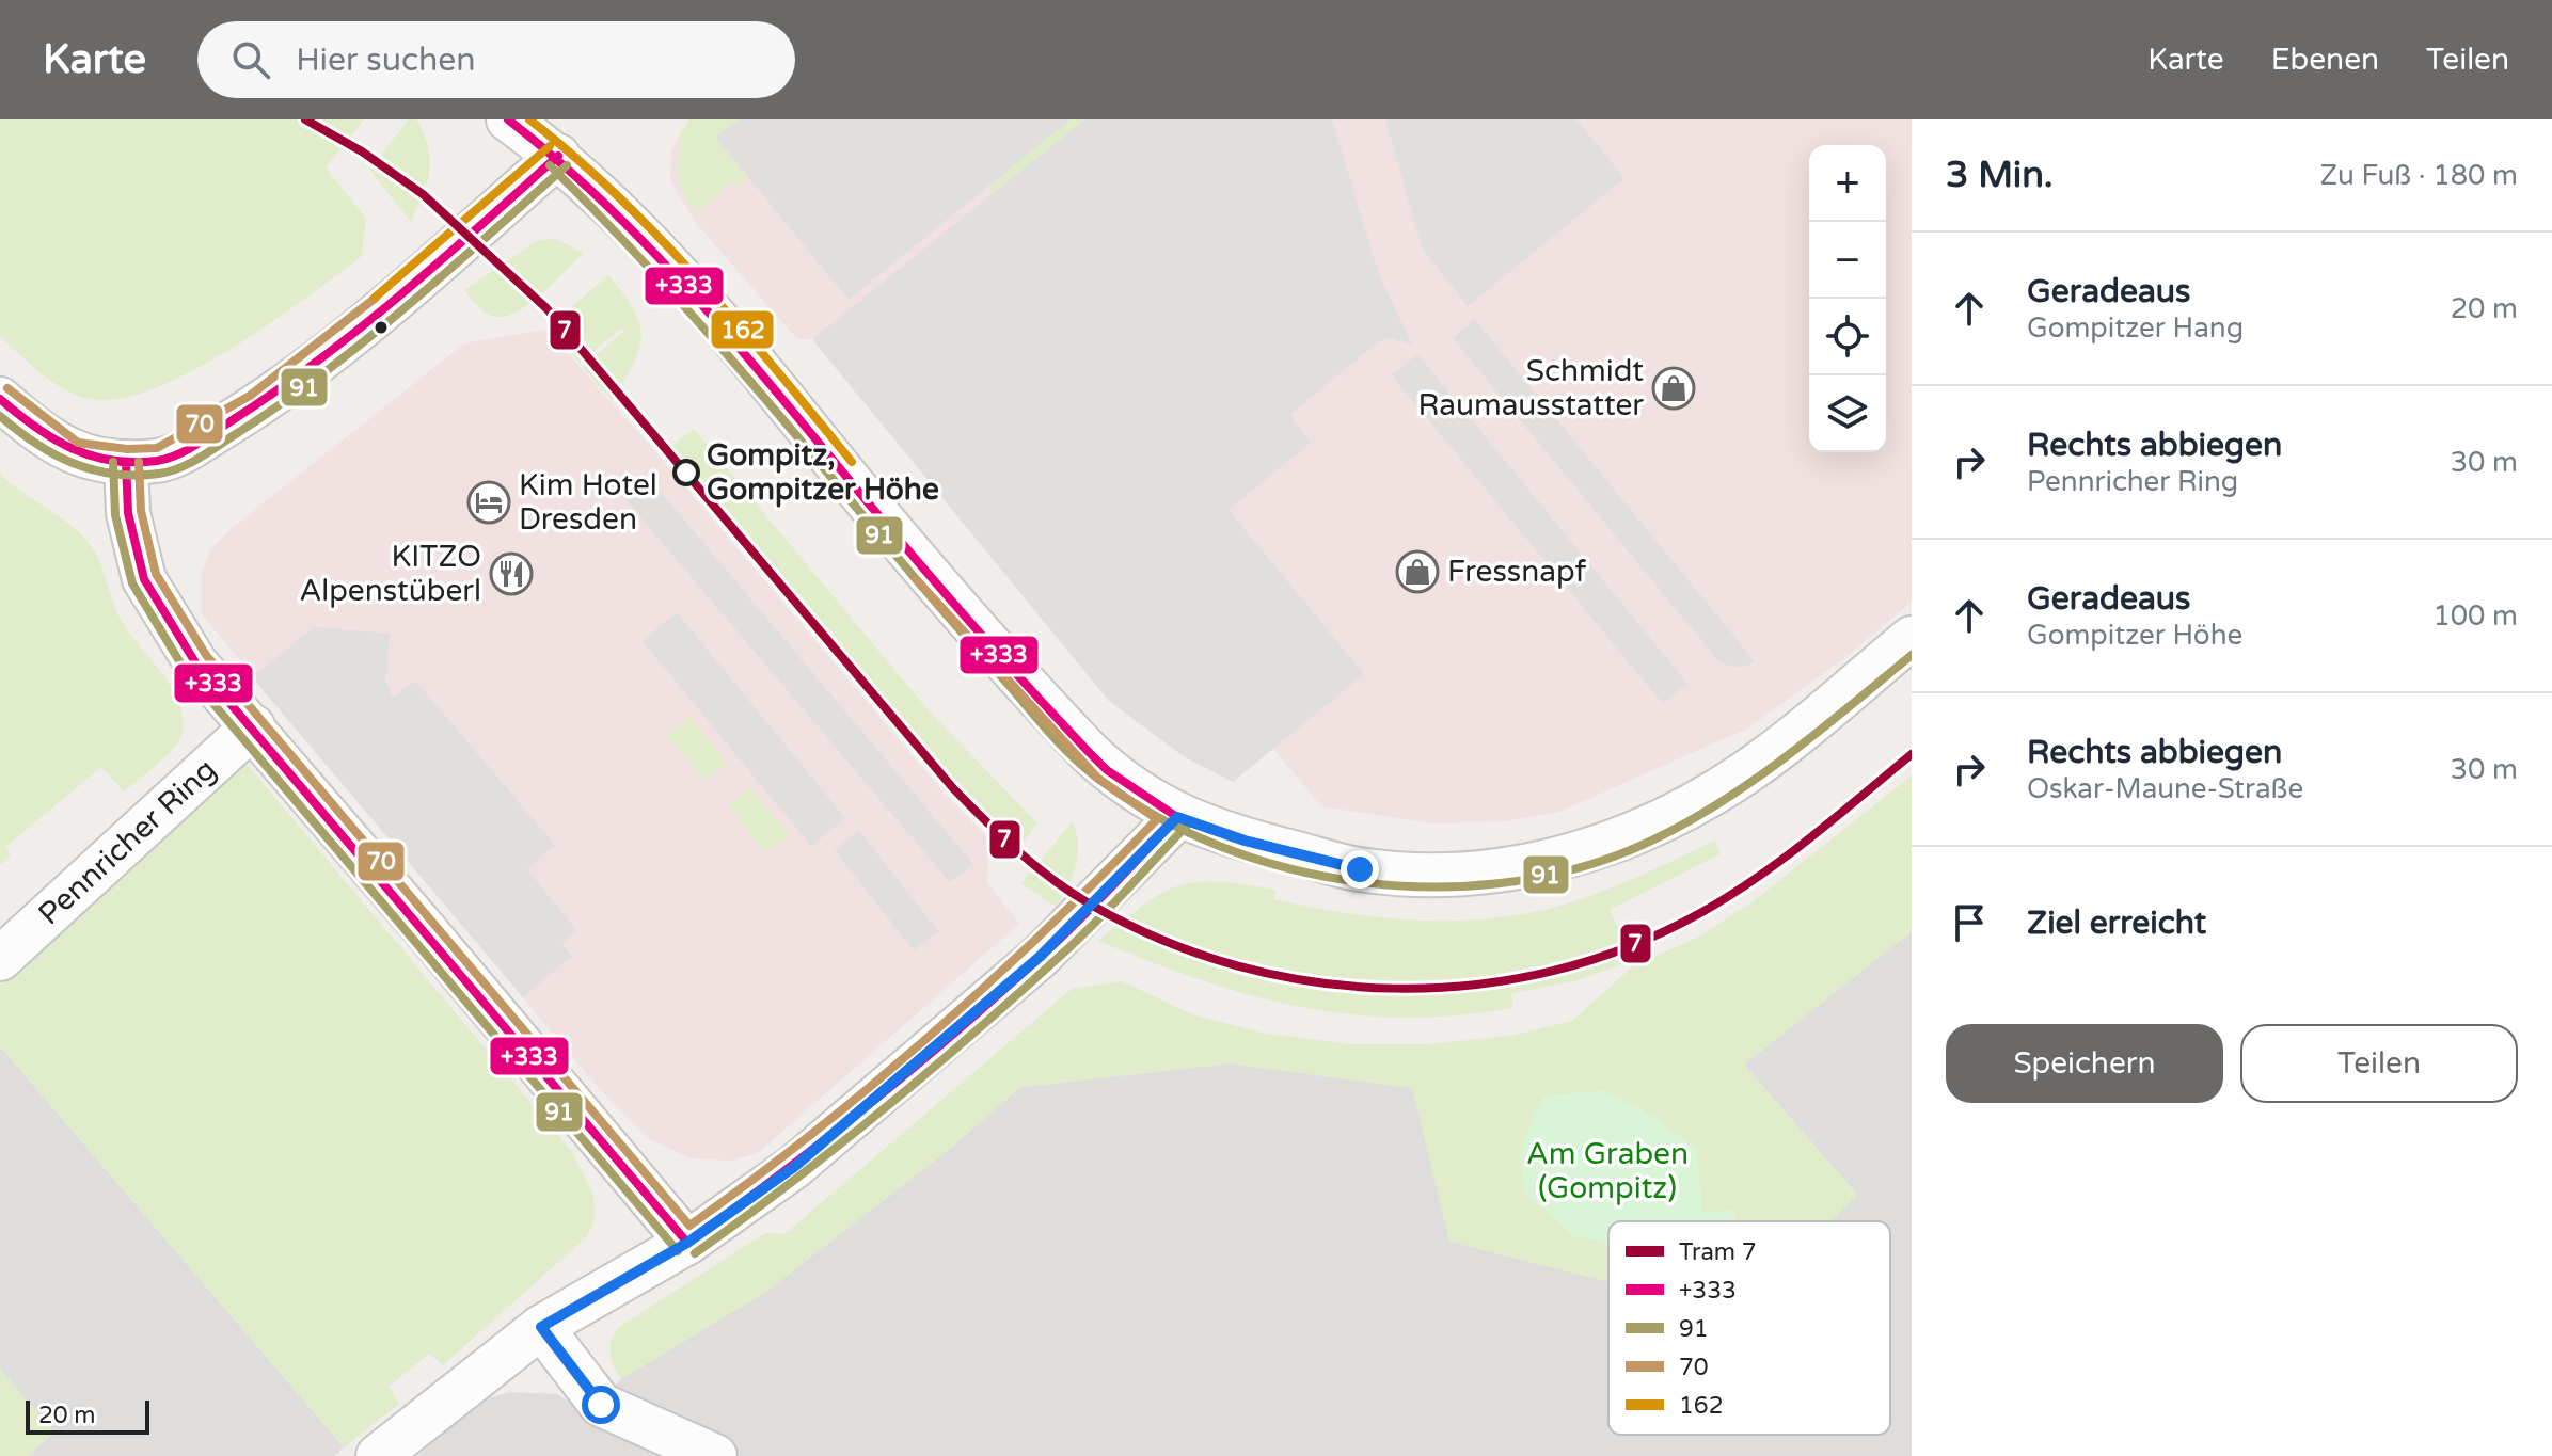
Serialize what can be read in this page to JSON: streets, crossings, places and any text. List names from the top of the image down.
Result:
{
  "streets": {
    "street": ["Pennricher Ring"]
  },
  "parks": ["Am Graben (Gompitz)"],
  "places": {
    "shop": ["Schmidt Raumausstatter", "Fressnapf"],
    "other": ["Gompitz, Gompitzer Höhe"],
    "hotel": ["Kim Hotel Dresden"],
    "restaurant": ["KITZO Alpenstüberl"]
  },
  "lines": [
    "tram line 7",
    "transit line +333",
    "transit line 162",
    "transit line 91",
    "transit line 70"
  ],
  "legend": [
    "Tram 7",
    "+333",
    "91",
    "70",
    "162"
  ],
  "scale_bar": "20 m",
  "page": {
    "header": "Karte",
    "search": "Hier suchen",
    "nav": ["Karte", "Ebenen", "Teilen"],
    "heading": ["3 Min.", "Zu Fuß · 180 m"],
    "map_buttons": ["+", "−"],
    "list": [
      ["Geradeaus", "Gompitzer Hang", "20 m"],
      ["Rechts abbiegen", "Pennricher Ring", "30 m"],
      ["Geradeaus", "Gompitzer Höhe", "100 m"],
      ["Rechts abbiegen", "Oskar-Maune-Straße", "30 m"],
      "Ziel erreicht"
    ],
    "buttons": ["Speichern", "Teilen"],
    "scale": "20 m"
  }
}
